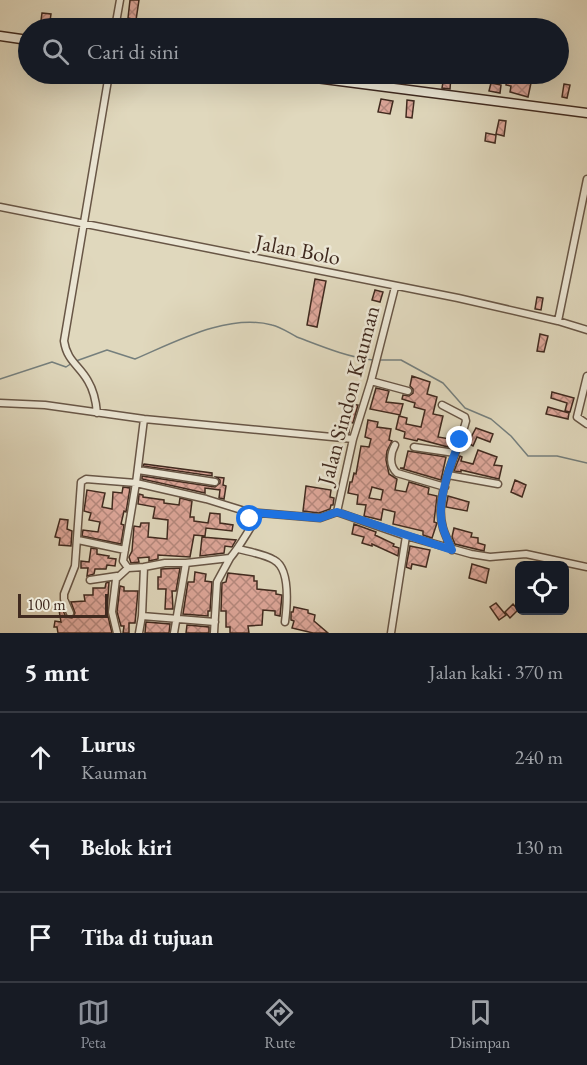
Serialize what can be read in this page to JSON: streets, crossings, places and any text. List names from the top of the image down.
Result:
{
  "streets": {
    "street": ["Jalan Bolo", "Jalan Sindon Kauman"]
  },
  "crossings": [
    ["Jalan Bolo", "Jalan Sindon Kauman"]
  ],
  "scale_bar": "100 m",
  "page": {
    "search": "Cari di sini",
    "scale": "100 m",
    "heading": ["5 mnt", "Jalan kaki · 370 m"],
    "list": [
      ["Lurus", "Kauman", "240 m"],
      ["Belok kiri", "130 m"],
      "Tiba di tujuan"
    ],
    "nav": ["Peta", "Rute", "Disimpan"]
  }
}
